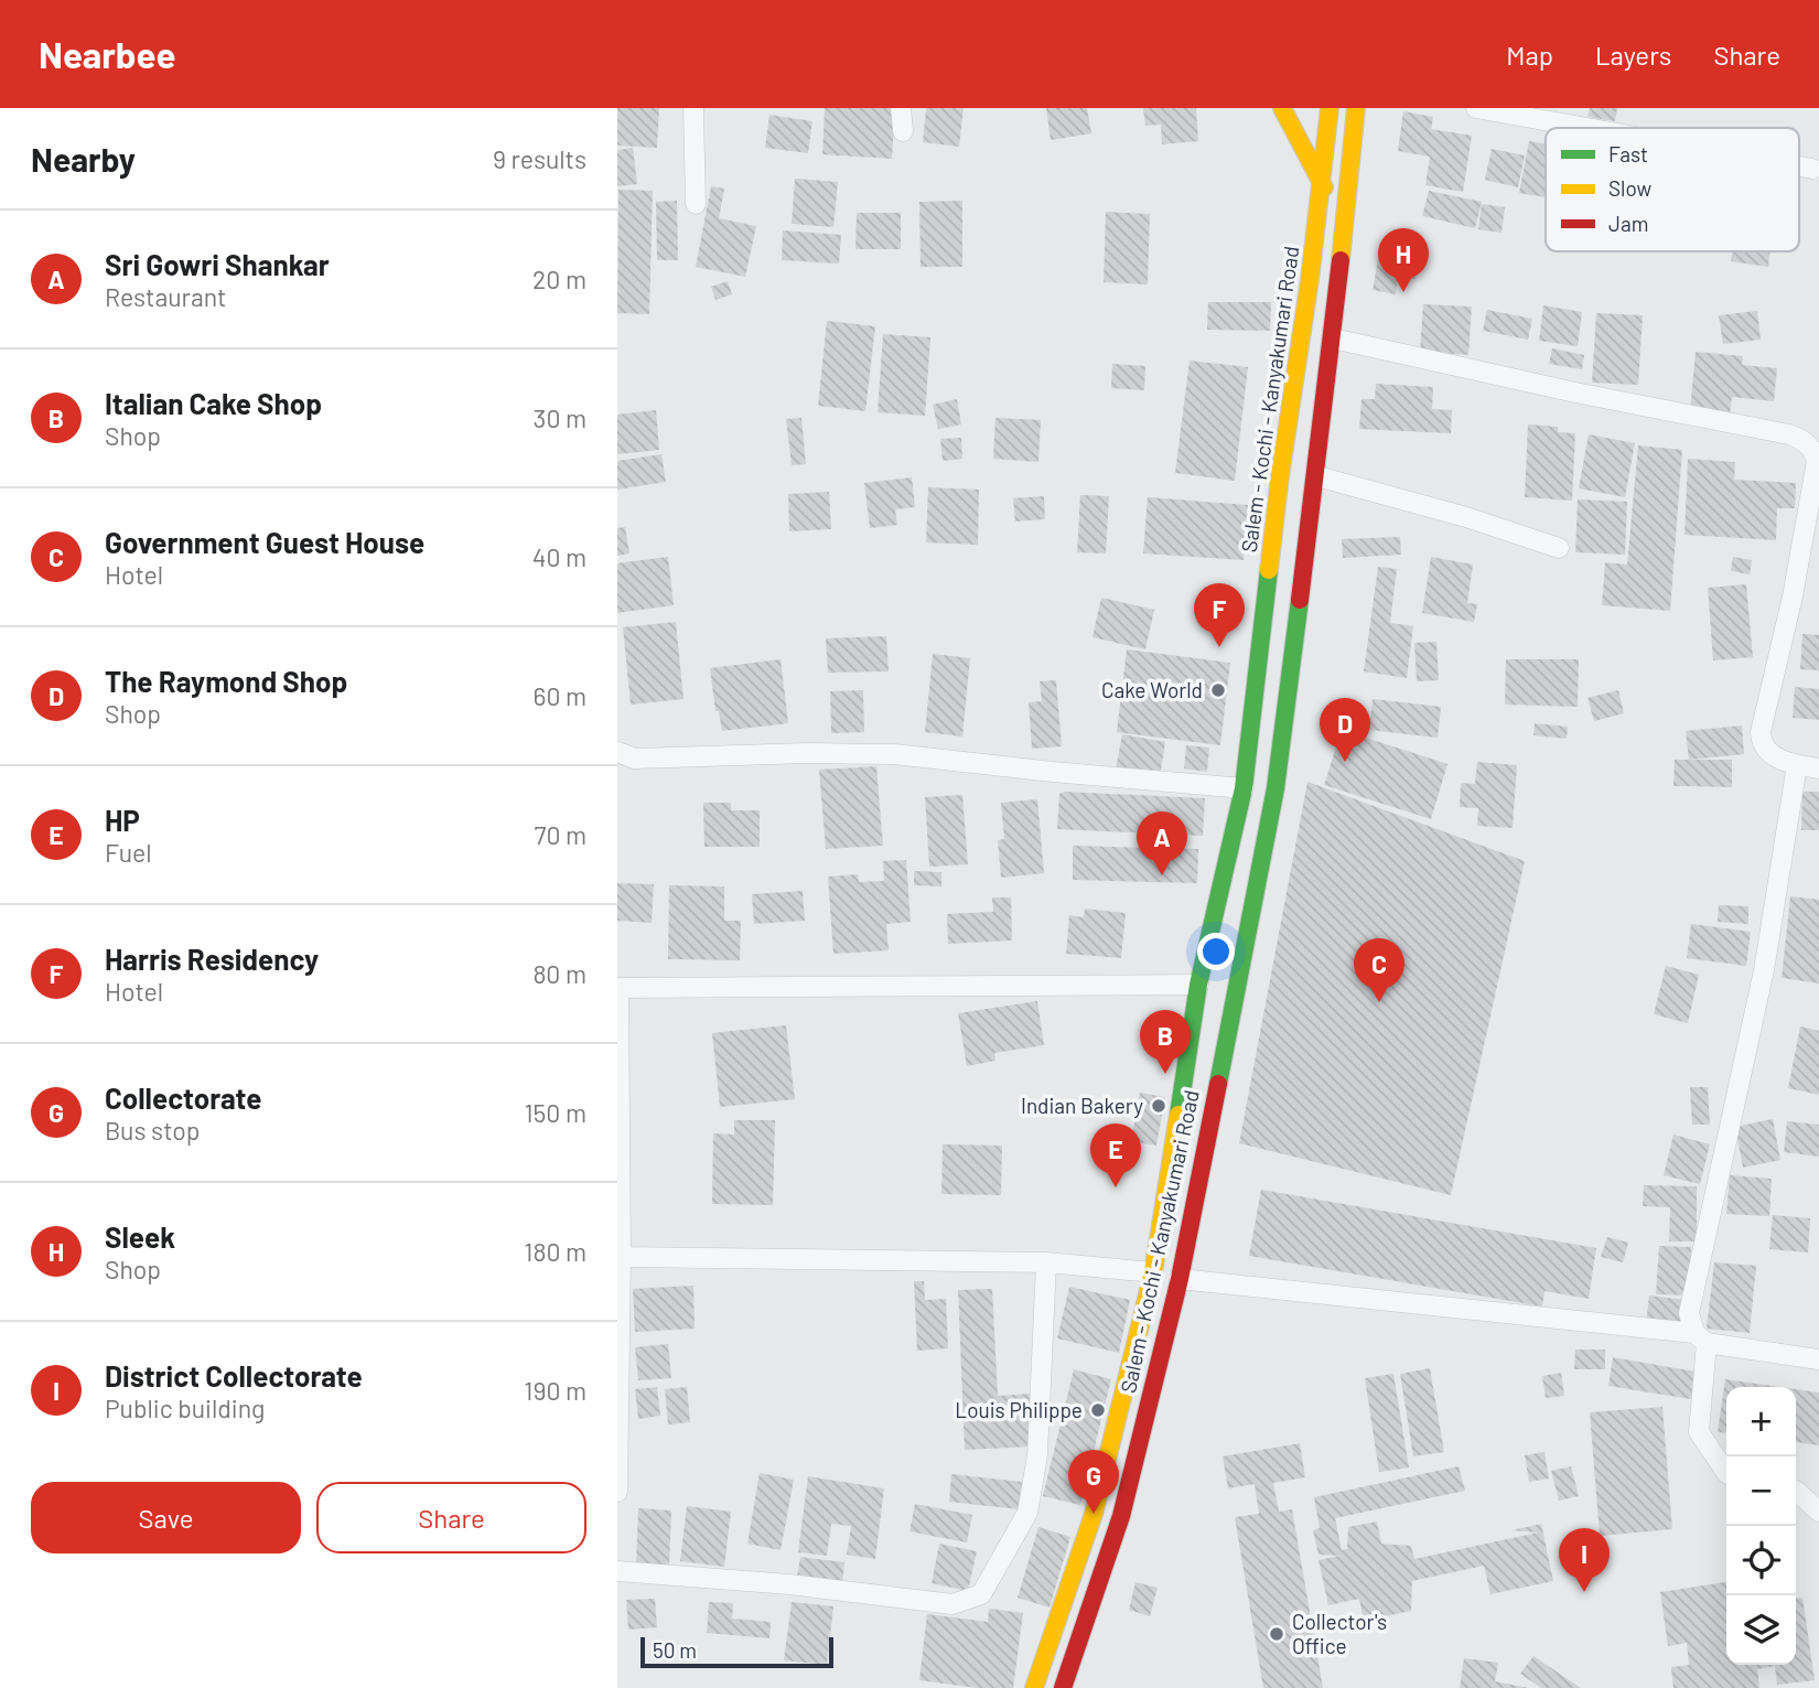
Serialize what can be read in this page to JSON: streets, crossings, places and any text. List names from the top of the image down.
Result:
{
  "streets": {
    "main road": ["Salem - Kochi - Kanyakumari Road"]
  },
  "places": [
    "Cake World",
    "Indian Bakery",
    "Louis Philippe",
    "Collector's Office"
  ],
  "legend": ["Fast", "Slow", "Jam"],
  "scale_bar": "50 m",
  "page": {
    "header": "Nearbee",
    "nav": ["Map", "Layers", "Share"],
    "heading": ["Nearby", "9 results"],
    "list": [
      {
        "mark": "A",
        "name": "Sri Gowri Shankar",
        "note": "Restaurant",
        "value": "20 m"
      },
      {
        "mark": "B",
        "name": "Italian Cake Shop",
        "note": "Shop",
        "value": "30 m"
      },
      {
        "mark": "C",
        "name": "Government Guest House",
        "note": "Hotel",
        "value": "40 m"
      },
      {
        "mark": "D",
        "name": "The Raymond Shop",
        "note": "Shop",
        "value": "60 m"
      },
      {
        "mark": "E",
        "name": "HP",
        "note": "Fuel",
        "value": "70 m"
      },
      {
        "mark": "F",
        "name": "Harris Residency",
        "note": "Hotel",
        "value": "80 m"
      },
      {
        "mark": "G",
        "name": "Collectorate",
        "note": "Bus stop",
        "value": "150 m"
      },
      {
        "mark": "H",
        "name": "Sleek",
        "note": "Shop",
        "value": "180 m"
      },
      {
        "mark": "I",
        "name": "District Collectorate",
        "note": "Public building",
        "value": "190 m"
      }
    ],
    "pins": [
      "H",
      "F",
      "D",
      "A",
      "C",
      "B",
      "E",
      "G",
      "I"
    ],
    "map_buttons": ["+", "−"],
    "buttons": ["Save", "Share"],
    "scale": "50 m"
  }
}
